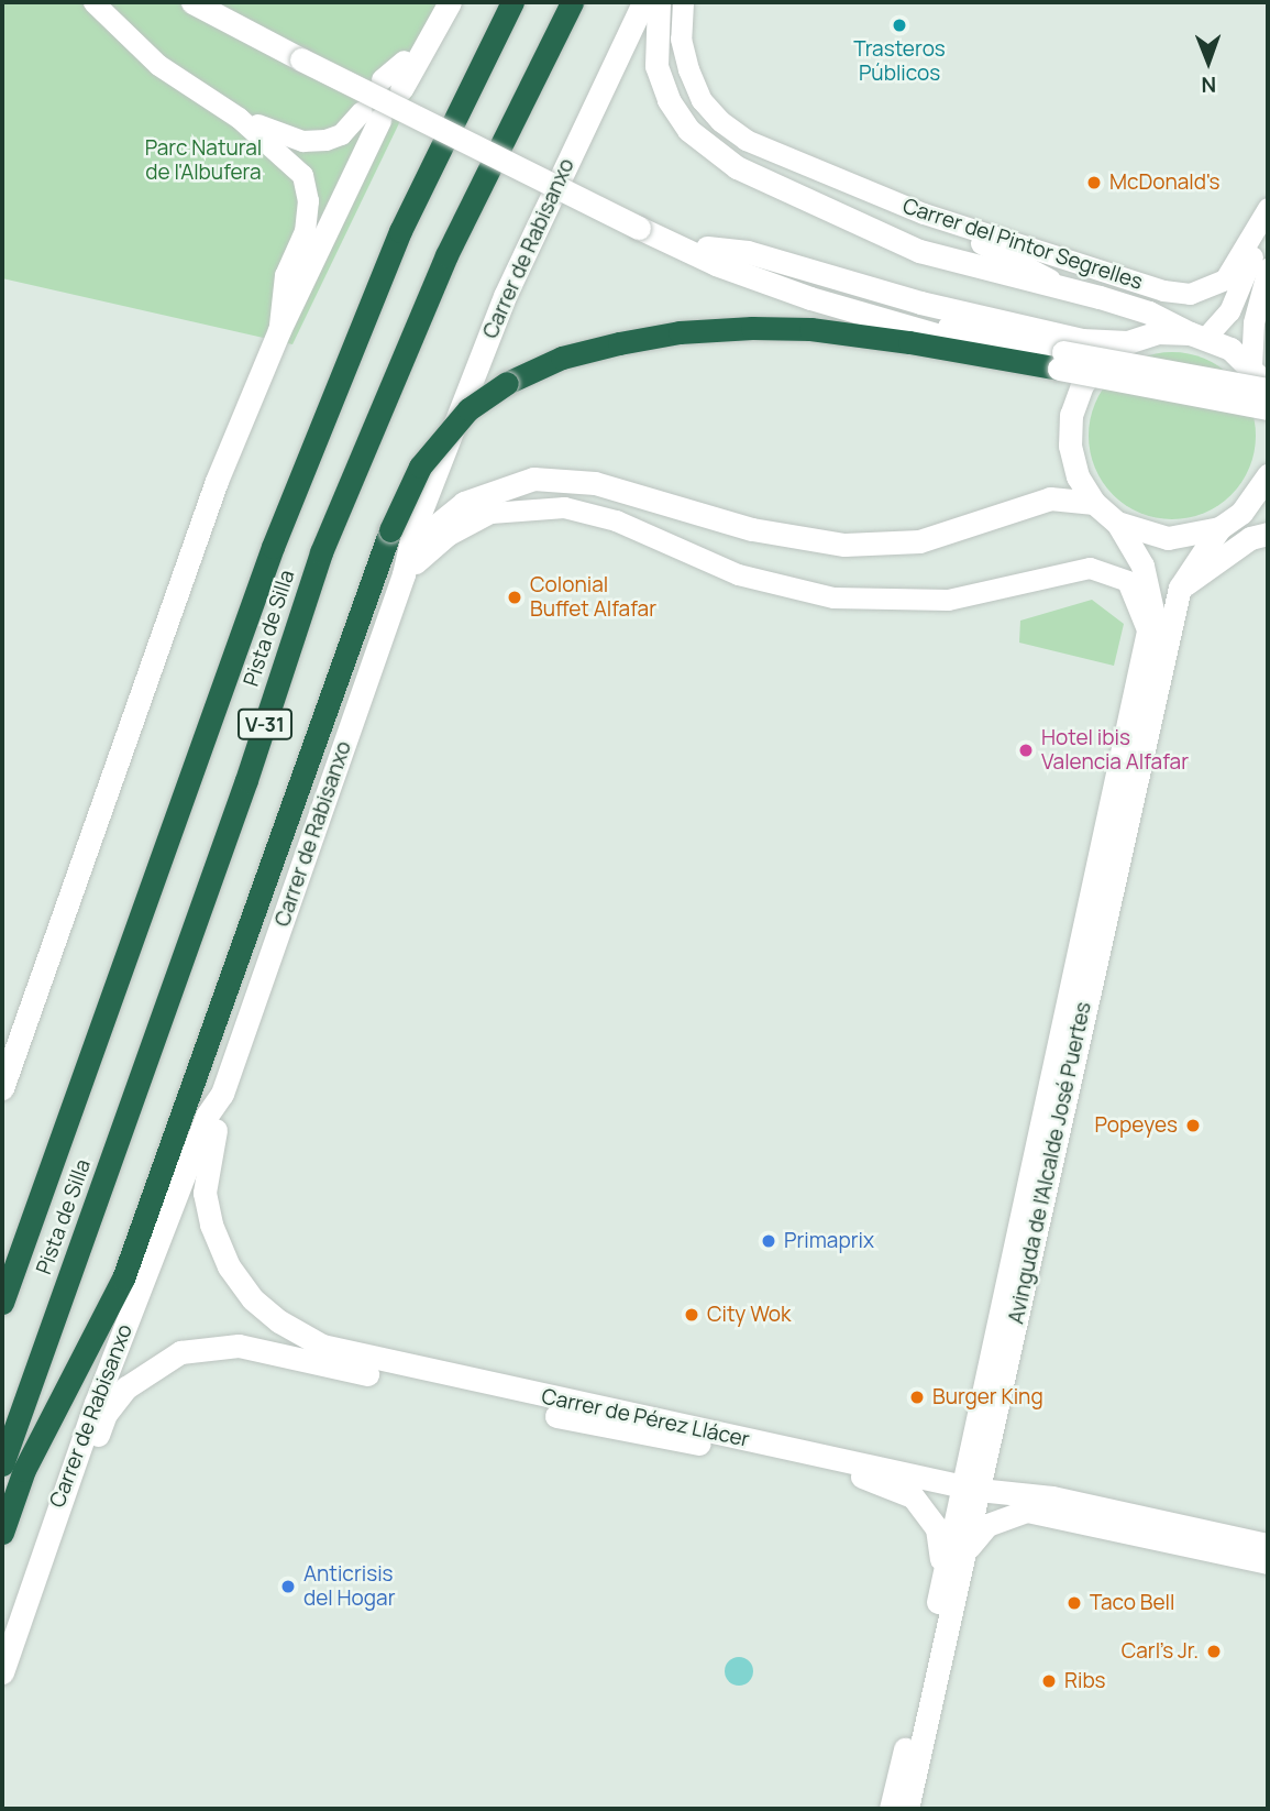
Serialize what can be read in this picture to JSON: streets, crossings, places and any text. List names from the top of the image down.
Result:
{
  "streets": {
    "highway": ["Pista de Silla", "V-31"],
    "street": [
      "Carrer del Pintor Segrelles",
      "Carrer de Rabisanxo",
      "Avinguda de l'Alcalde José Puertes",
      "Carrer de Pérez Llácer"
    ]
  },
  "crossings": [
    ["Carrer de Rabisanxo", "Carrer de Pérez Llácer"],
    ["Avinguda de l'Alcalde José Puertes", "Carrer de Pérez Llácer"]
  ],
  "parks": ["Parc Natural de l'Albufera"],
  "places": [
    "Trasteros Públicos",
    "McDonald's",
    "Colonial Buffet Alfafar",
    "Hotel ibis Valencia Alfafar",
    "Popeyes",
    "Primaprix",
    "City Wok",
    "Burger King",
    "Anticrisis del Hogar",
    "Taco Bell",
    "Carl's Jr.",
    "Ribs"
  ],
  "north": "bottom"
}
